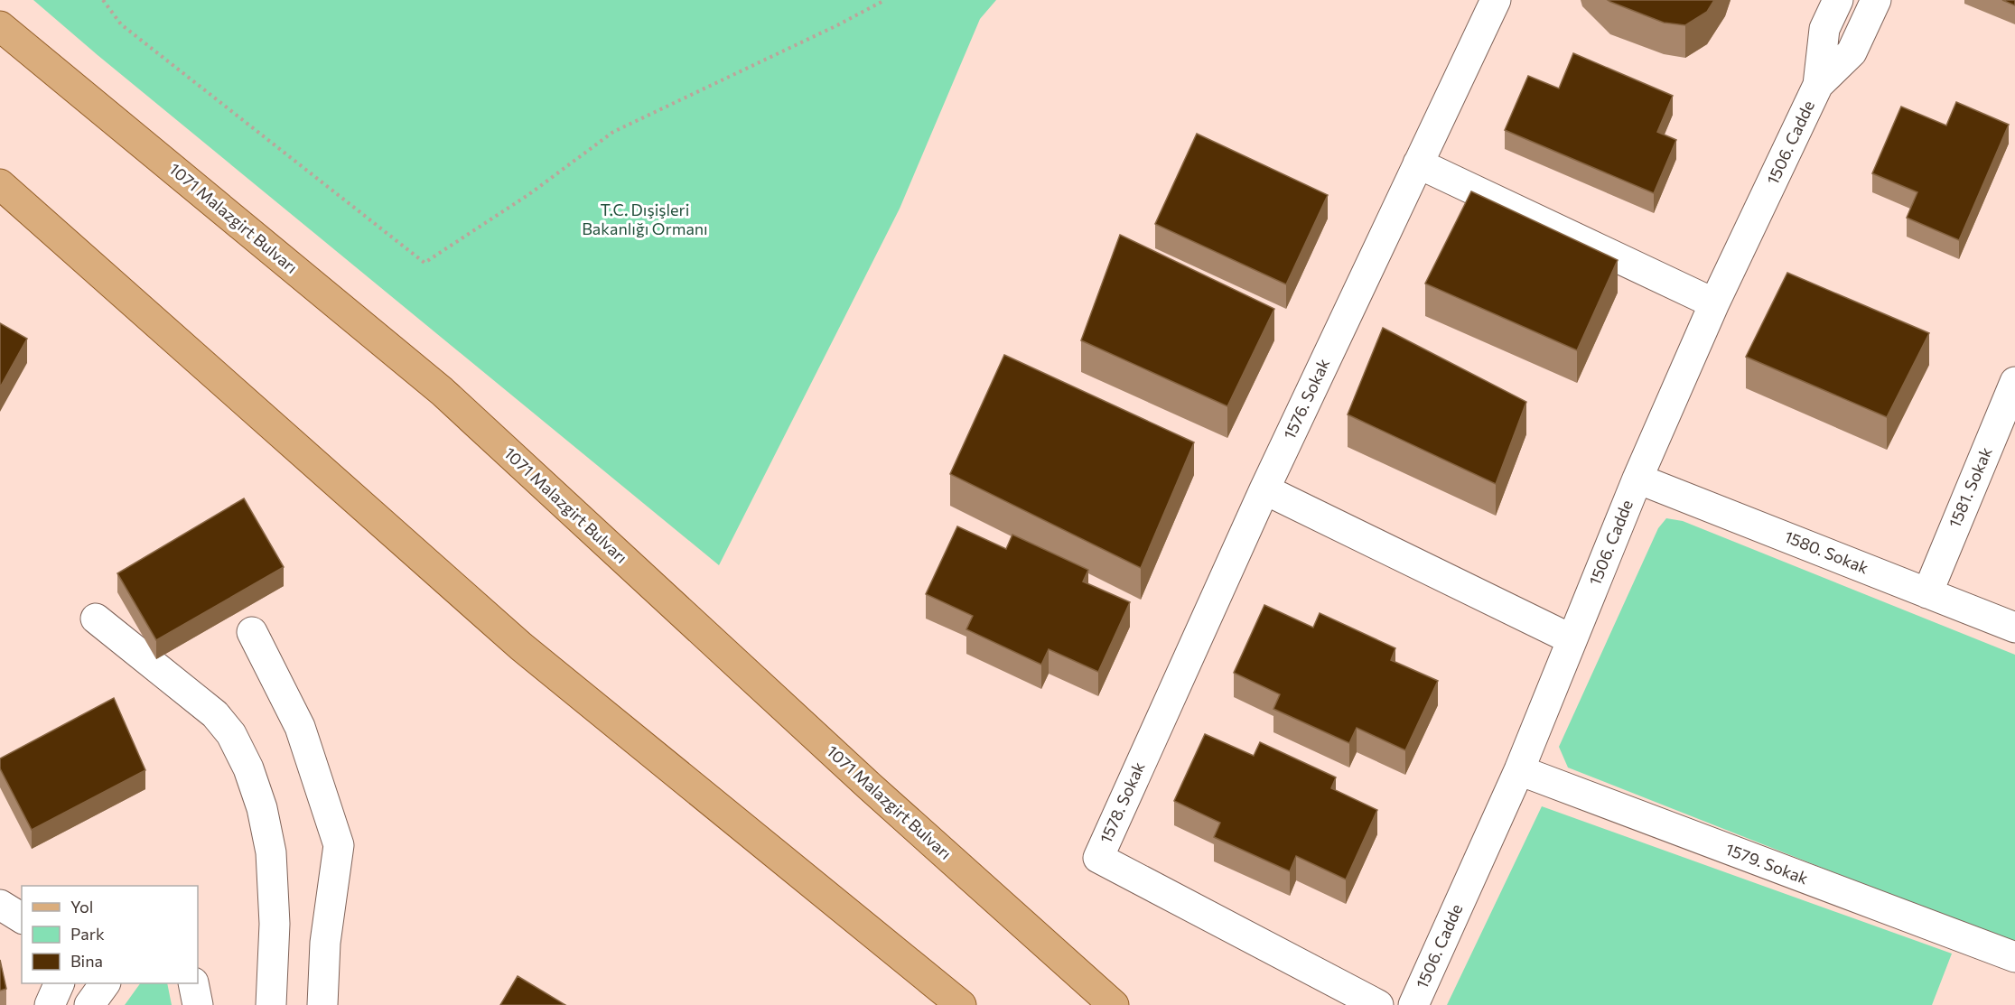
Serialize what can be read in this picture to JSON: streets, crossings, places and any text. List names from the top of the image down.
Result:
{
  "streets": {
    "main road": ["1071 Malazgirt Bulvarı"],
    "street": [
      "1506. Cadde",
      "1576. Sokak",
      "1581. Sokak",
      "1580. Sokak",
      "1578. Sokak",
      "1579. Sokak"
    ]
  },
  "crossings": [
    ["1506. Cadde", "1580. Sokak"],
    ["1506. Cadde", "1579. Sokak"],
    ["1576. Sokak", "1578. Sokak"],
    ["1581. Sokak", "1580. Sokak"]
  ],
  "parks": ["T.C. Dışişleri Bakanlığı Ormanı"],
  "legend": ["Yol", "Park", "Bina"]
}
